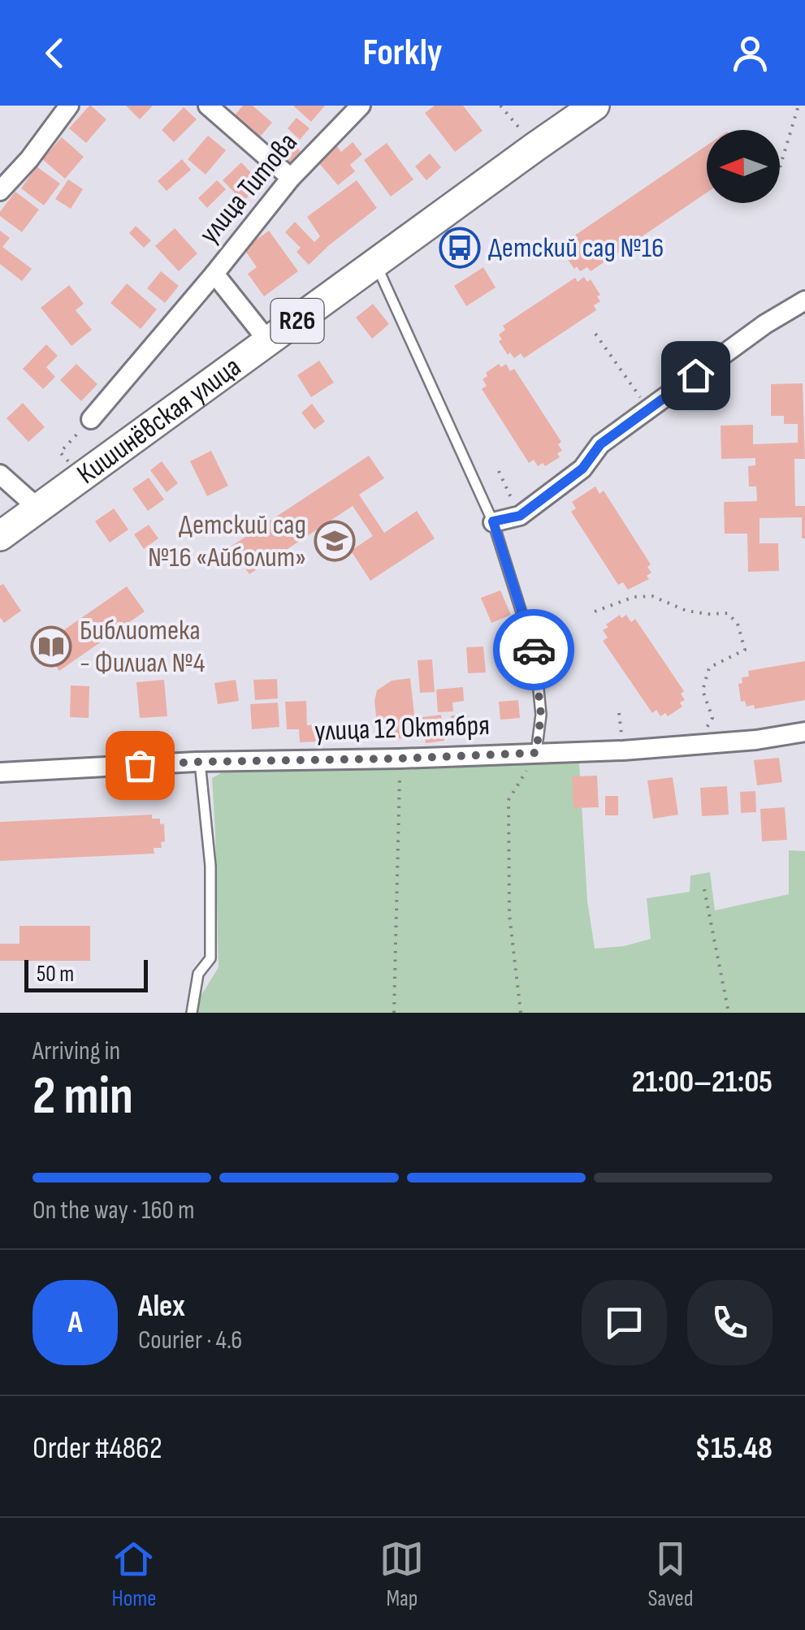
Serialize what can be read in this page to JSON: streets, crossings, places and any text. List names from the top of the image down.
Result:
{
  "streets": {
    "main road": ["R26", "Кишинёвская улица"],
    "street": ["улица Титова", "улица 12 Октября"]
  },
  "crossings": [
    ["улица Титова", "Кишинёвская улица"]
  ],
  "places": {
    "bus stop": ["Детский сад №16"],
    "school or university": ["Детский сад №16 «Айболит»"],
    "library": ["Библиотека - Филиал №4"]
  },
  "scale_bar": "50 m",
  "north": "left",
  "page": {
    "header": "Forkly",
    "scale": "50 m",
    "heading": ["2 min", "Arriving in", "21:00–21:05"],
    "panel": [
      "Alex",
      "Courier · 4.6",
      "Order #4862",
      "$15.48"
    ],
    "bar": "On the way · 160 m",
    "round": "A",
    "tabs": ["Home", "Map", "Saved"]
  }
}
